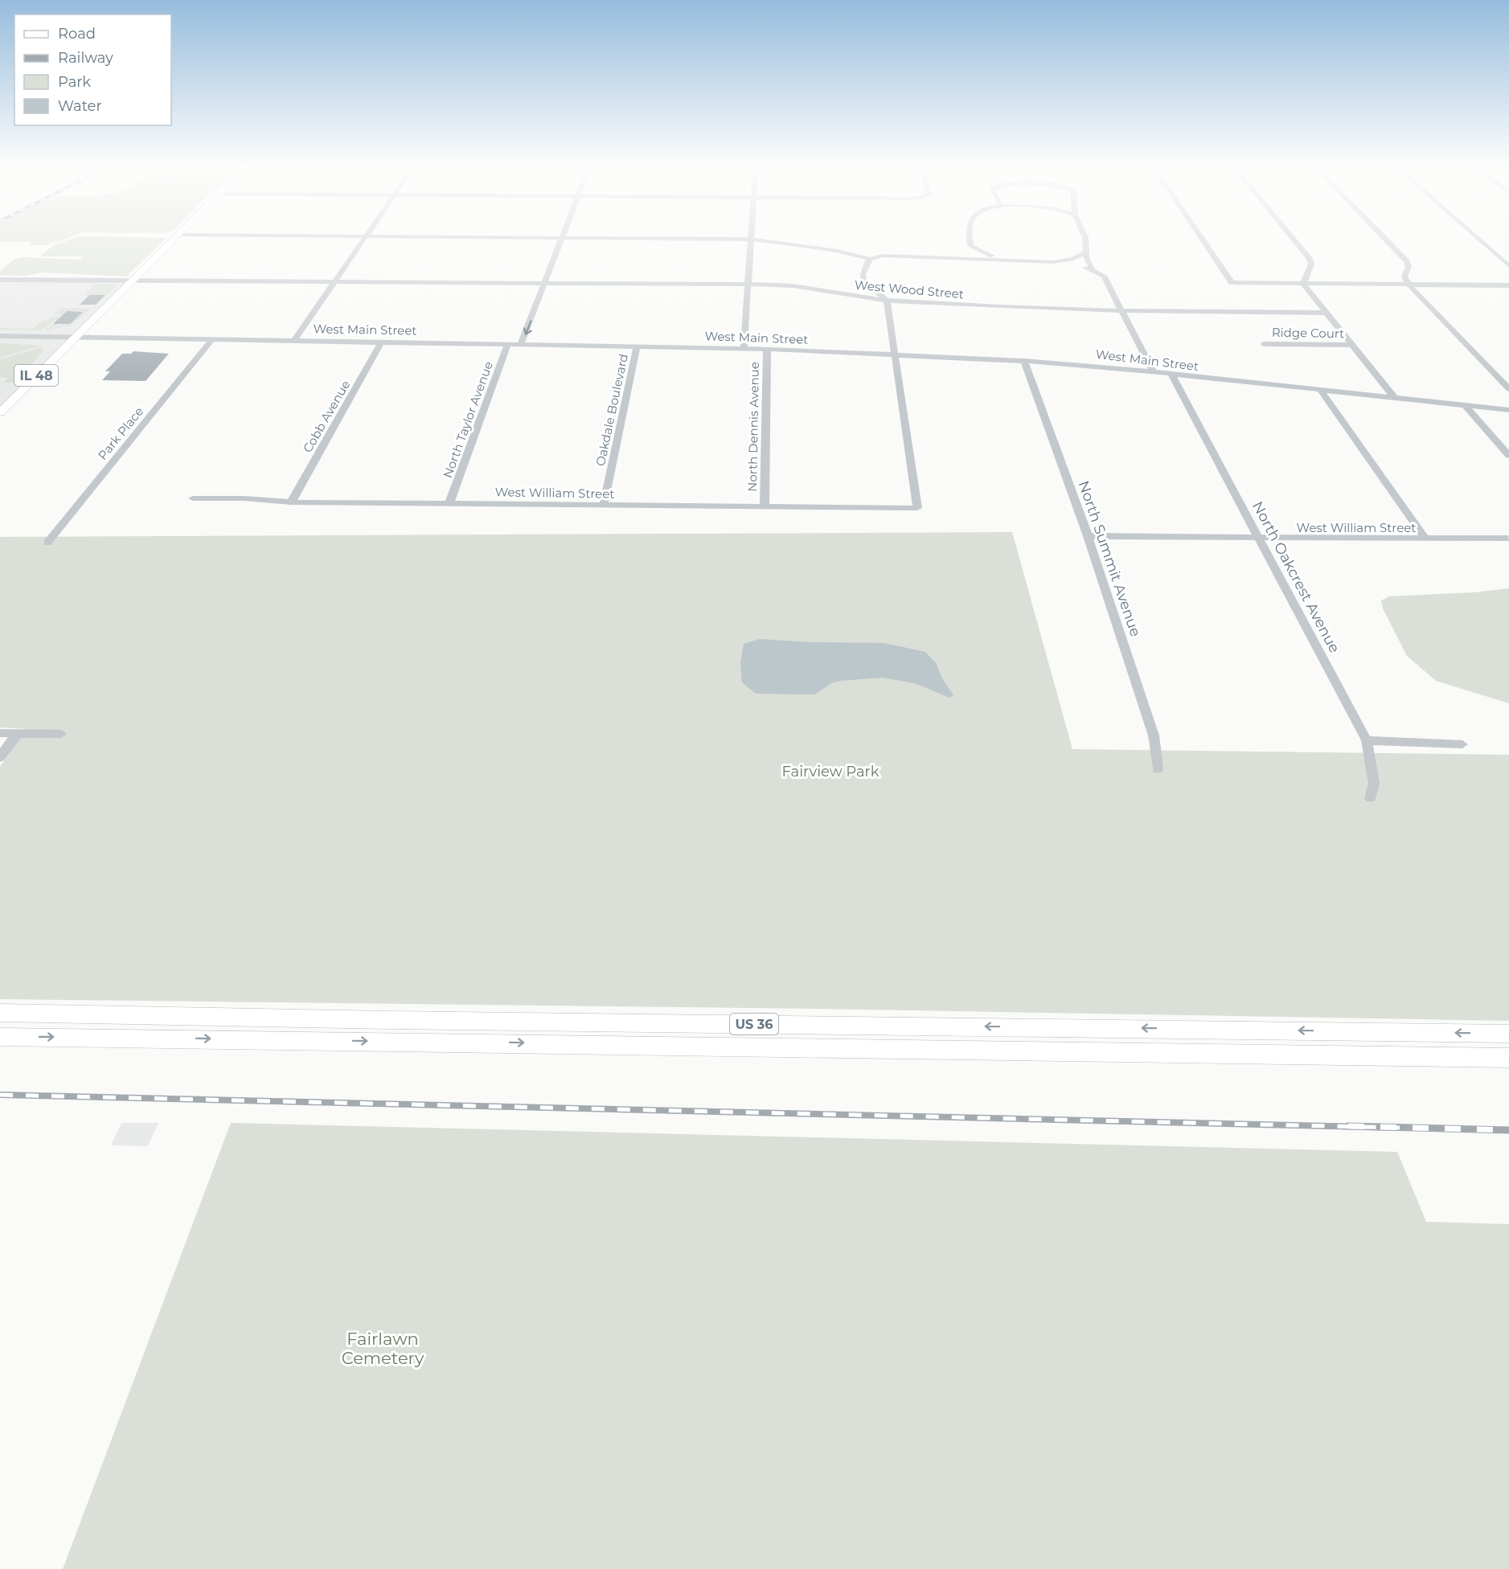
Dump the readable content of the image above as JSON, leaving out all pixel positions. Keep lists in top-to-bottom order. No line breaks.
{"streets":{"main road":["IL 48","US 36"],"street":["West Wood Street","West Main Street","Ridge Court","Oakdale Boulevard","Cobb Avenue","North Taylor Avenue","North Dennis Avenue","Park Place","West William Street","North Summit Avenue","North Oakcrest Avenue"]},"crossings":[["West Wood Street","IL 48"],["West Main Street","IL 48"],["West Main Street","Oakdale Boulevard"],["West Main Street","Cobb Avenue"],["West Main Street","North Taylor Avenue"],["West Main Street","North Dennis Avenue"],["West Main Street","Park Place"],["West Main Street","West William Street"],["West Main Street","North Summit Avenue"],["West Main Street","North Oakcrest Avenue"],["Oakdale Boulevard","West William Street"],["Cobb Avenue","West William Street"],["North Taylor Avenue","West William Street"],["North Dennis Avenue","West William Street"],["West William Street","North Summit Avenue"],["West William Street","North Oakcrest Avenue"]],"parks":["Fairview Park","Fairlawn Cemetery"],"legend":["Road","Railway","Park","Water"]}
